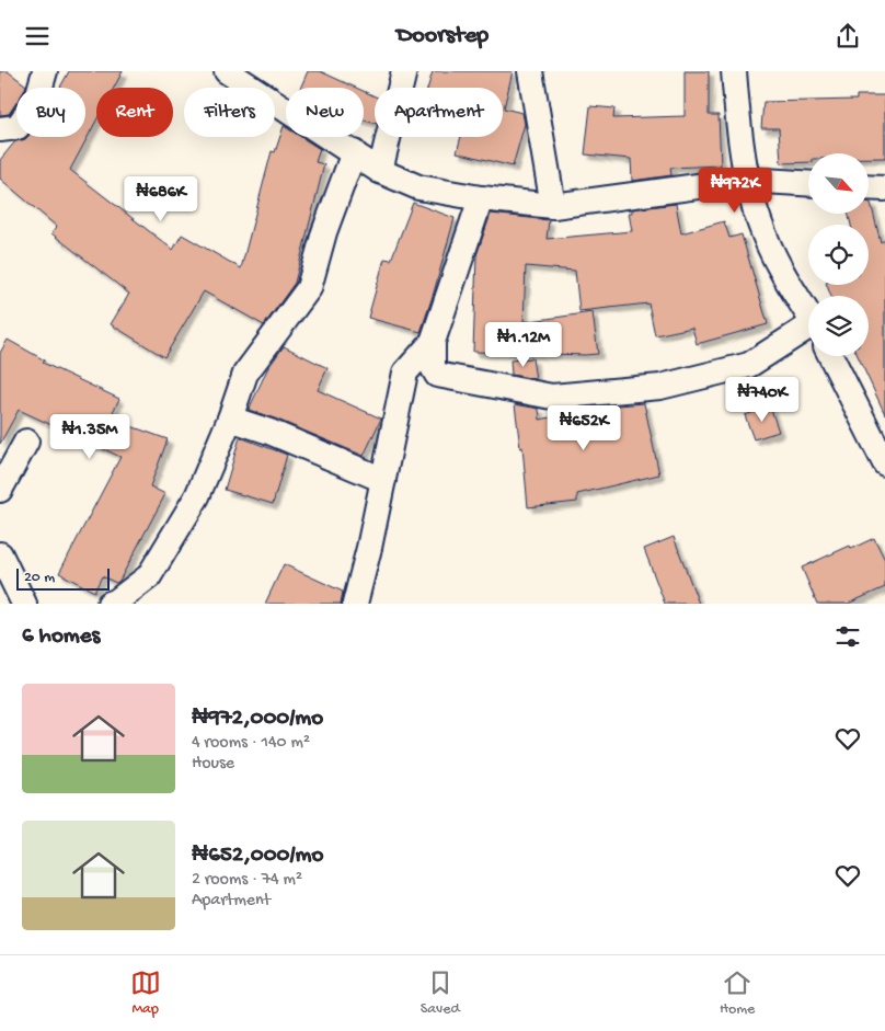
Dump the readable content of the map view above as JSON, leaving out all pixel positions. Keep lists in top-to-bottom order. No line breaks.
{"scale_bar":"20 m","north":"bottom right","page":{"header":"Doorstep","chip":["Buy","Rent","Filters","New","Apartment"],"price":["₦972K","₦686K","₦1.12M","₦740K","₦652K","₦1.35M"],"scale":"20 m","heading":"6 homes","list":[{"name":"₦972,000/mo","note":"4 rooms · 140 m² · House"},{"name":"₦652,000/mo","note":"2 rooms · 74 m² · Apartment"}],"tabs":["Map","Saved","Home"]}}
